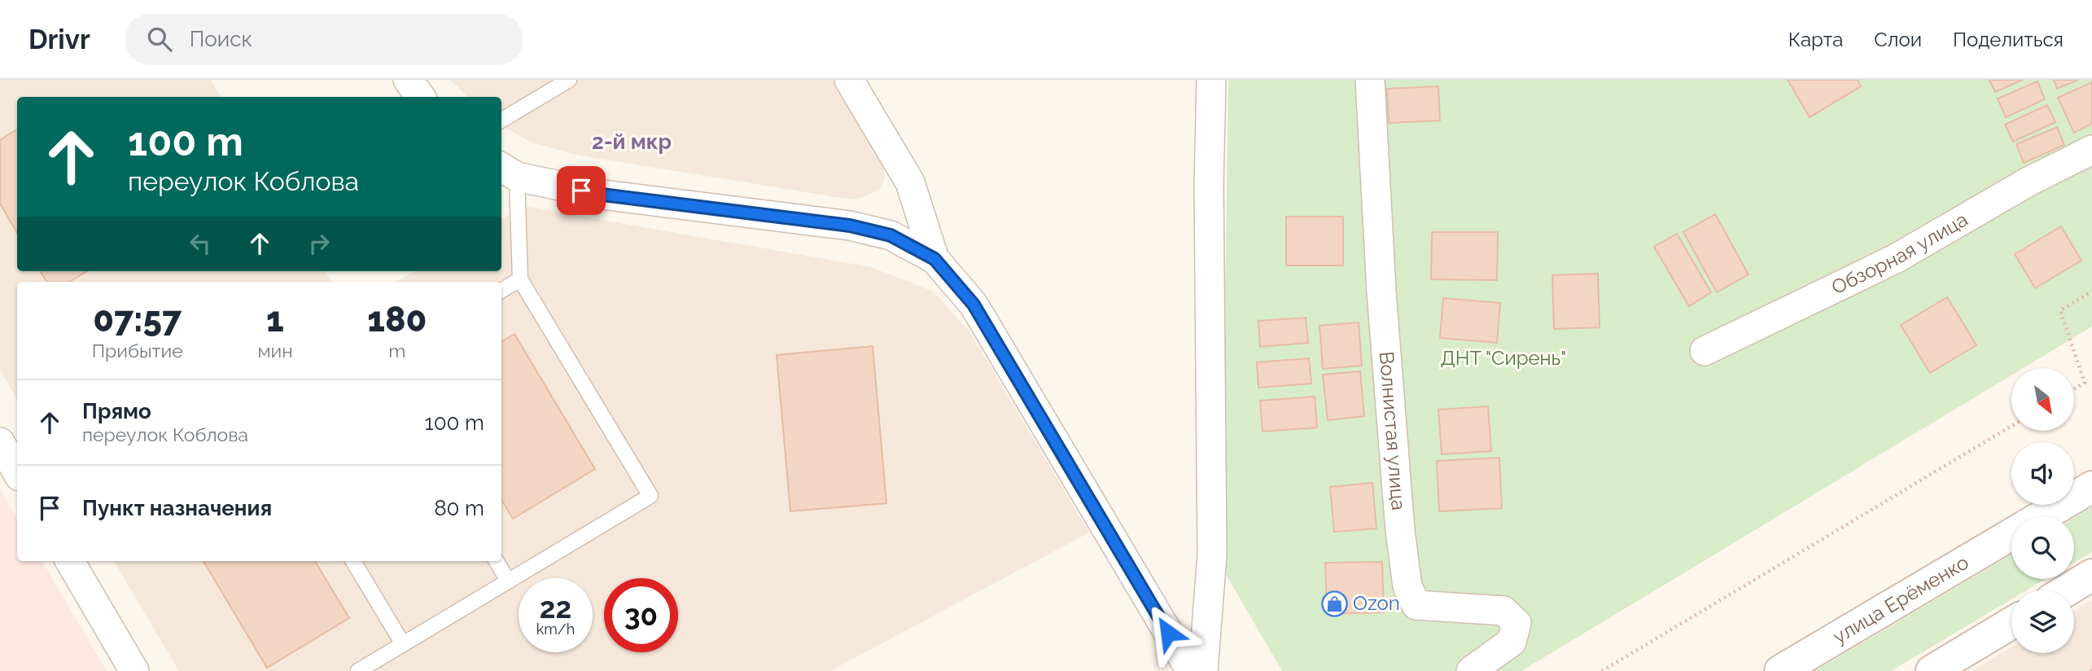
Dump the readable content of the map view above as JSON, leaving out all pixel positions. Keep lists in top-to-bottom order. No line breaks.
{"streets":{"street":["Обзорная улица","Волнистая улица","улица Ерёменко"]},"districts":["2-й мкр"],"parks":["ДНТ \"Сирень\""],"places":{"shop":["Ozon"]},"north":"bottom right","page":{"header":"Drivr","search":"Поиск","nav":["Карта","Слои","Поделиться"],"turn":["100 m","переулок Коблова"],"eta":["07:57","Прибытие","1","мин","180","m"],"list":[{"name":"Прямо","note":"переулок Коблова","value":"100 m"},{"name":"Пункт назначения","value":"80 m"}],"speed":"22 km/h","limit":"30"}}
